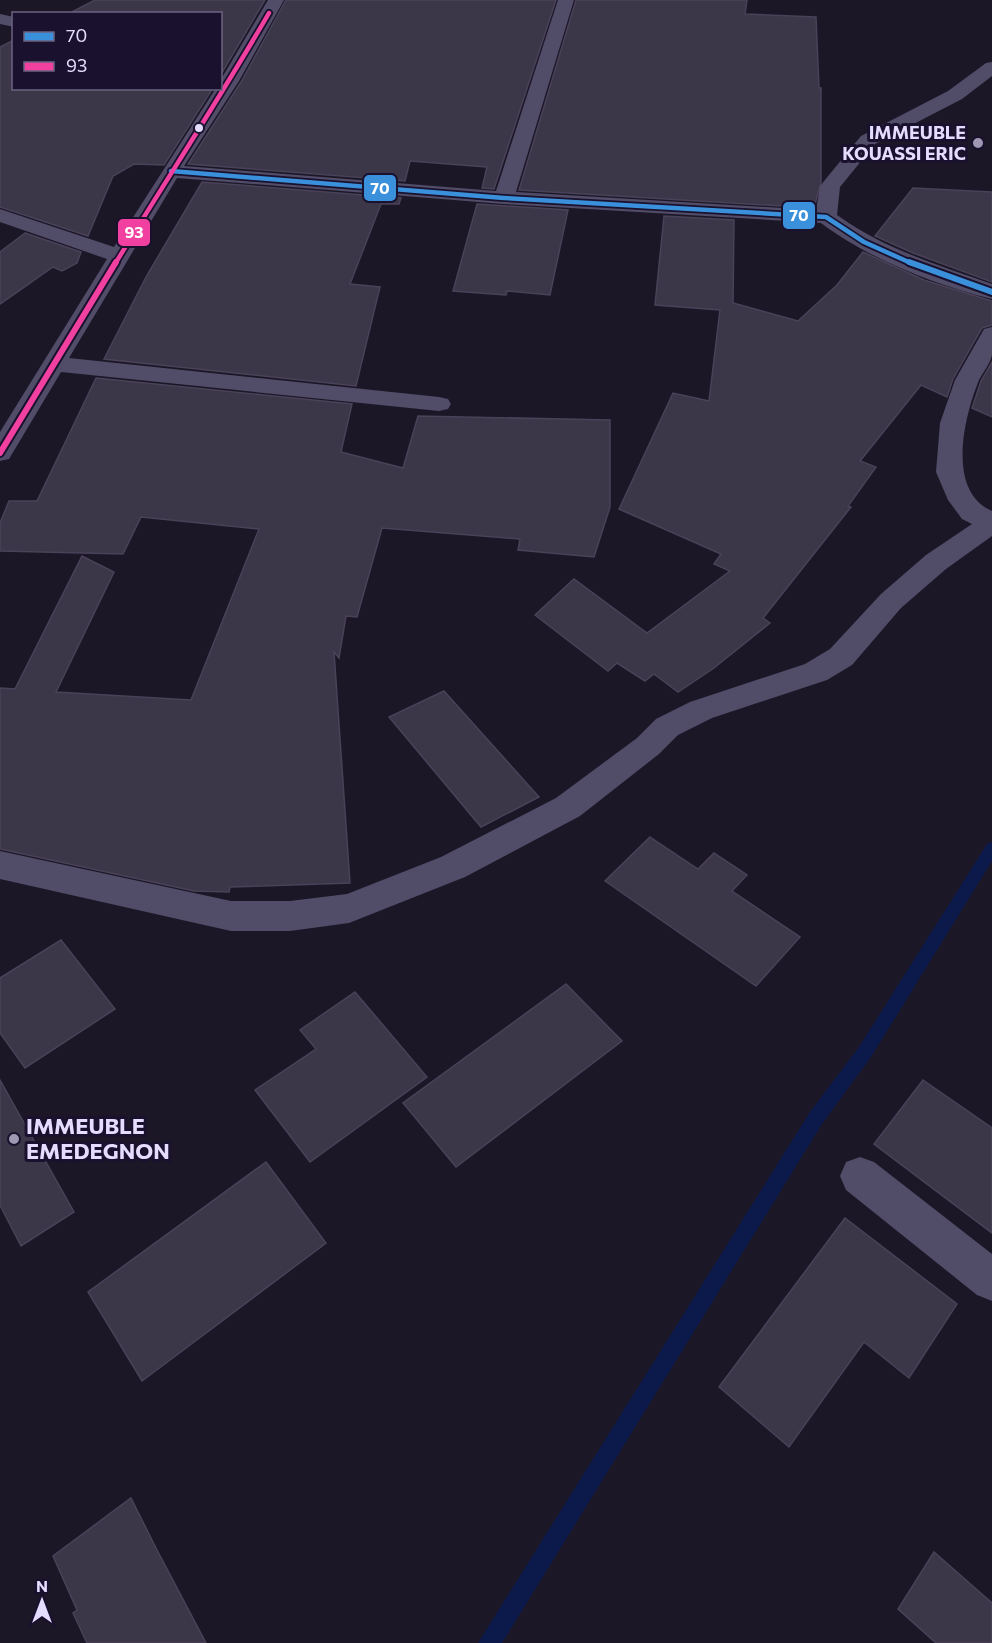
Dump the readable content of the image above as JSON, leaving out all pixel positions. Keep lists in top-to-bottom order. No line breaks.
{"places":["IMMEUBLE KOUASSI ERIC","IMMEUBLE EMEDEGNON"],"lines":["transit line 93","transit line 70"],"legend":["70","93"],"north":"top"}
